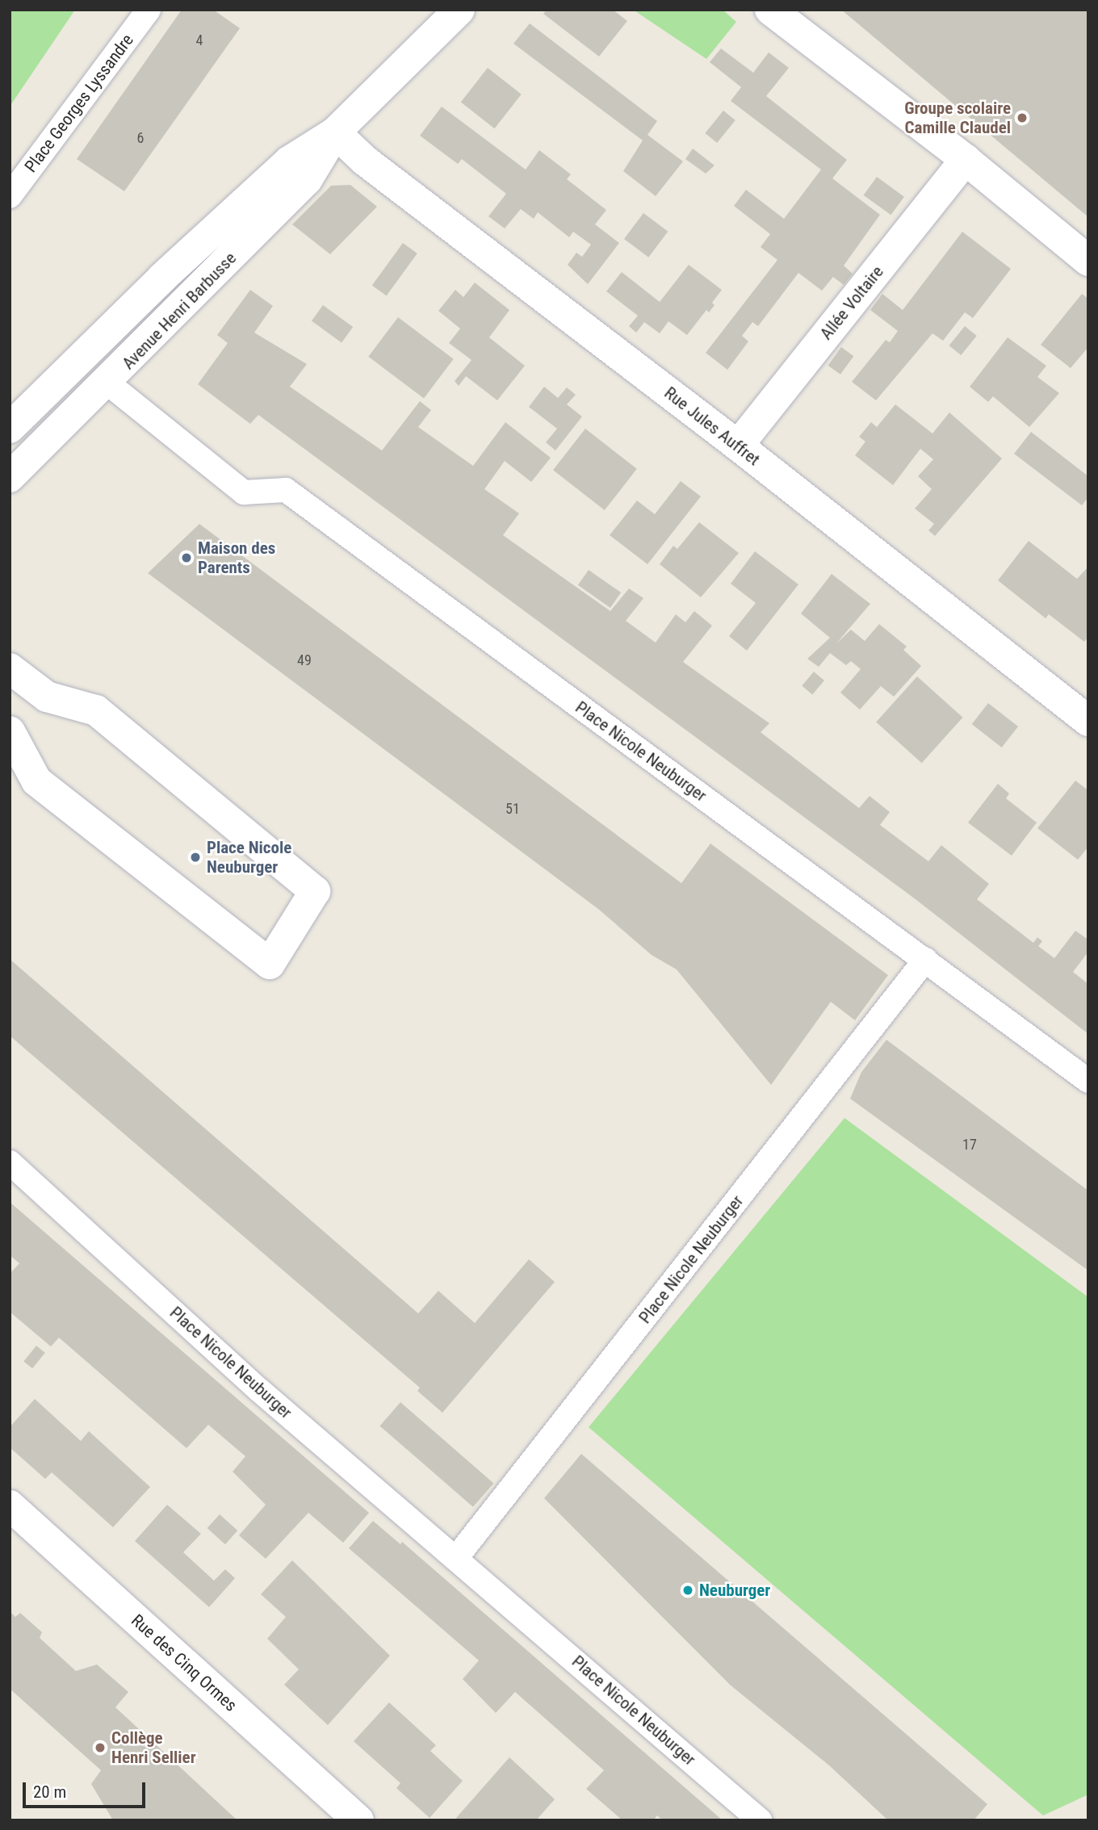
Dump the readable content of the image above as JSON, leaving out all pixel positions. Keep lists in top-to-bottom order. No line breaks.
{"streets":{"street":["Allée Voltaire","Avenue Henri Barbusse","Rue Jules Auffret","Rue des Cinq Ormes"],"lane":["Place Georges Lyssandre","Place Nicole Neuburger"]},"crossings":[["Allée Voltaire","Rue Jules Auffret"],["Avenue Henri Barbusse","Rue Jules Auffret"],["Avenue Henri Barbusse","Place Nicole Neuburger"]],"places":["Groupe scolaire Camille Claudel","Maison des Parents","Place Nicole Neuburger","Neuburger","Collège Henri Sellier"],"house_numbers":["4","6","49","51","17"],"scale_bar":"20 m"}
